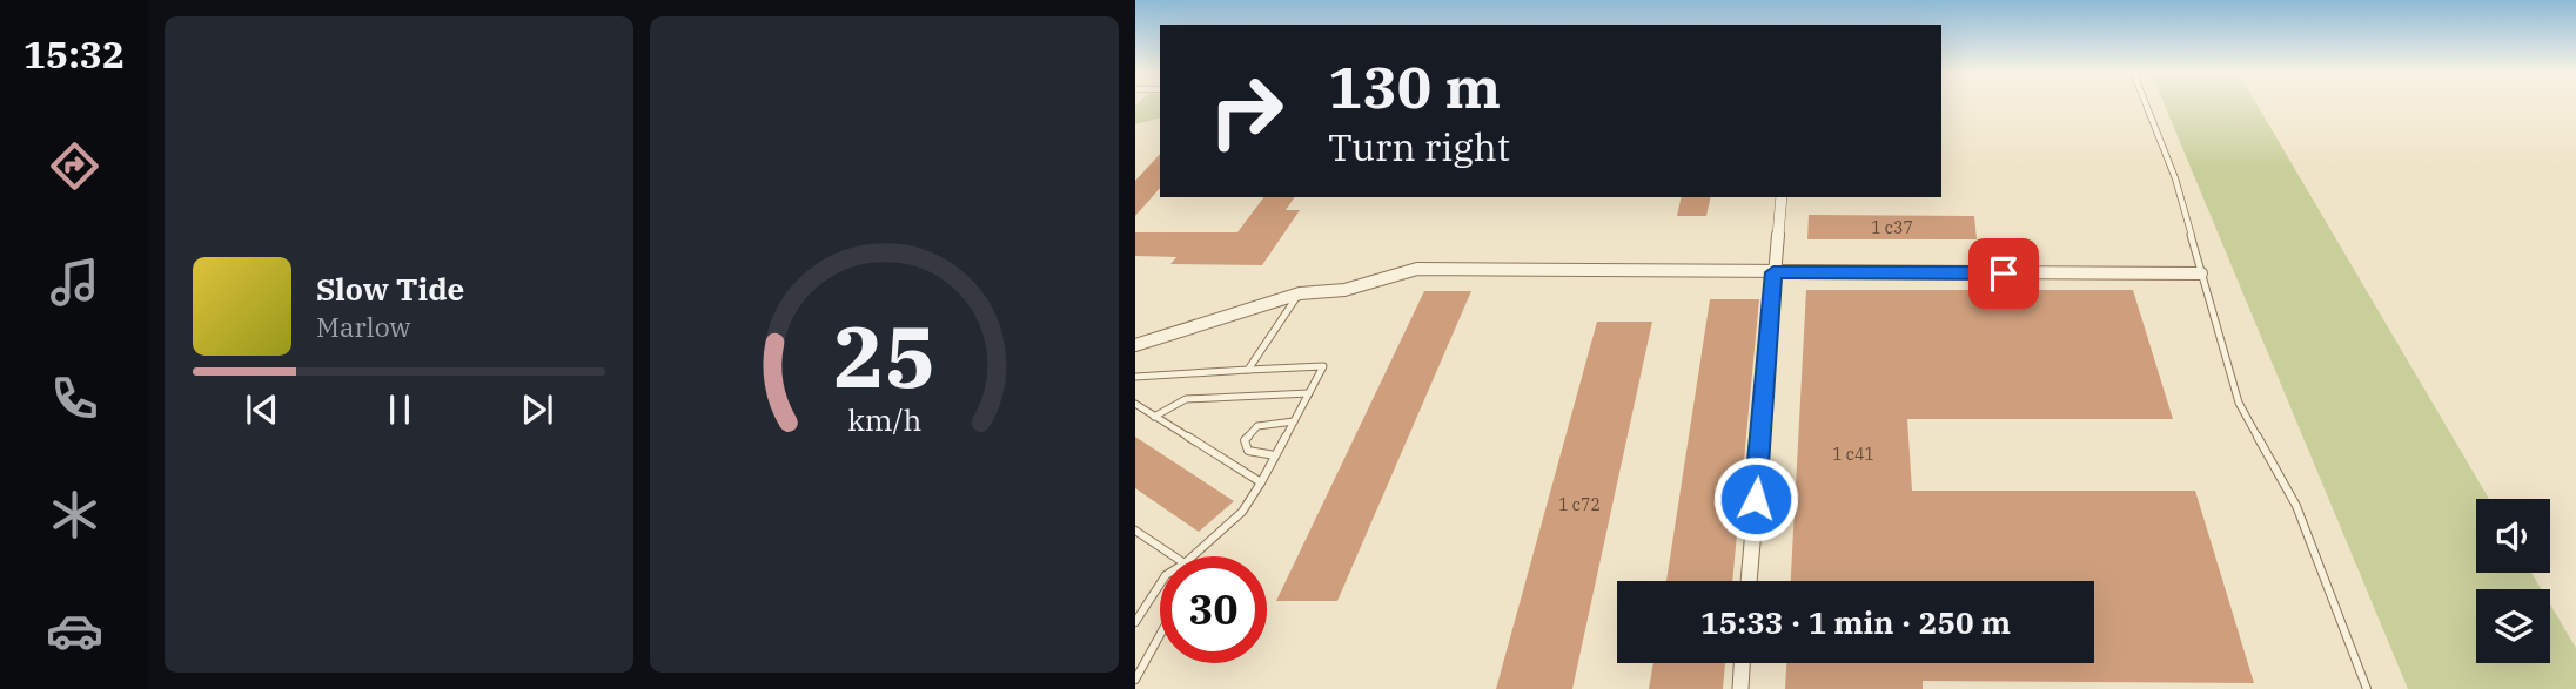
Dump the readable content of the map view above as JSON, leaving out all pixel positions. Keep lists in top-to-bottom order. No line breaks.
{"house_numbers":["1 с37","1 с41","1 с72"],"page":{"tabs":"15:32","turn":["130 m","Turn right"],"song":["Slow Tide","Marlow"],"limit":"30","trip":"15:33 · 1 min · 250 m","gauge":["25","km/h"]}}
